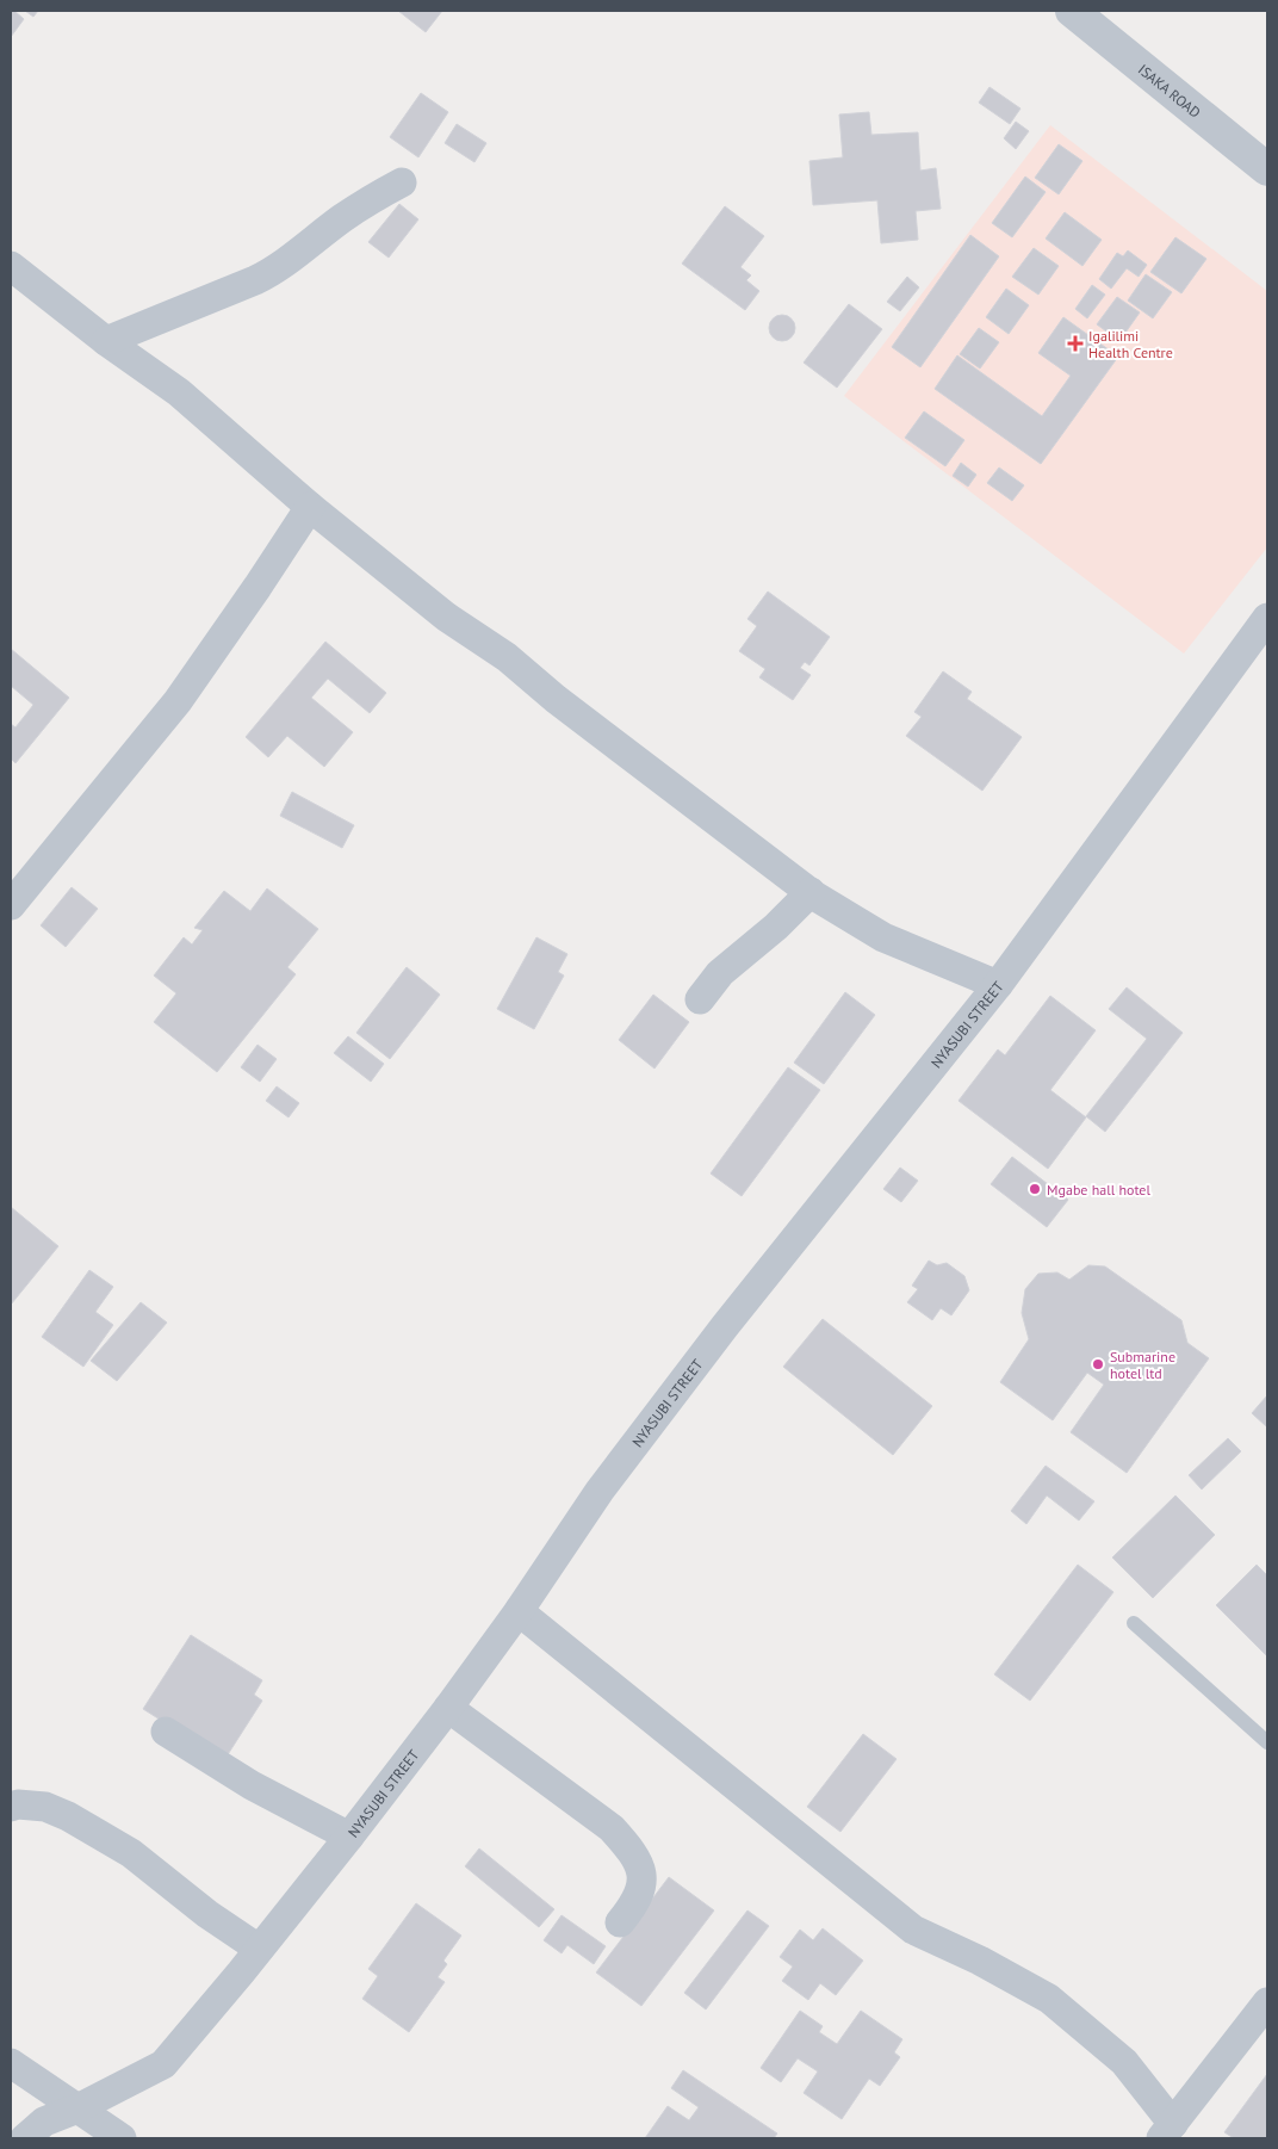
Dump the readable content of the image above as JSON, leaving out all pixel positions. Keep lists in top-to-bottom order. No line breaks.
{"streets":{"street":["ISAKA ROAD","NYASUBI STREET"]},"places":{"health":["Igalilimi Health Centre"],"other":["Mgabe hall hotel","Submarine hotel ltd"]}}
